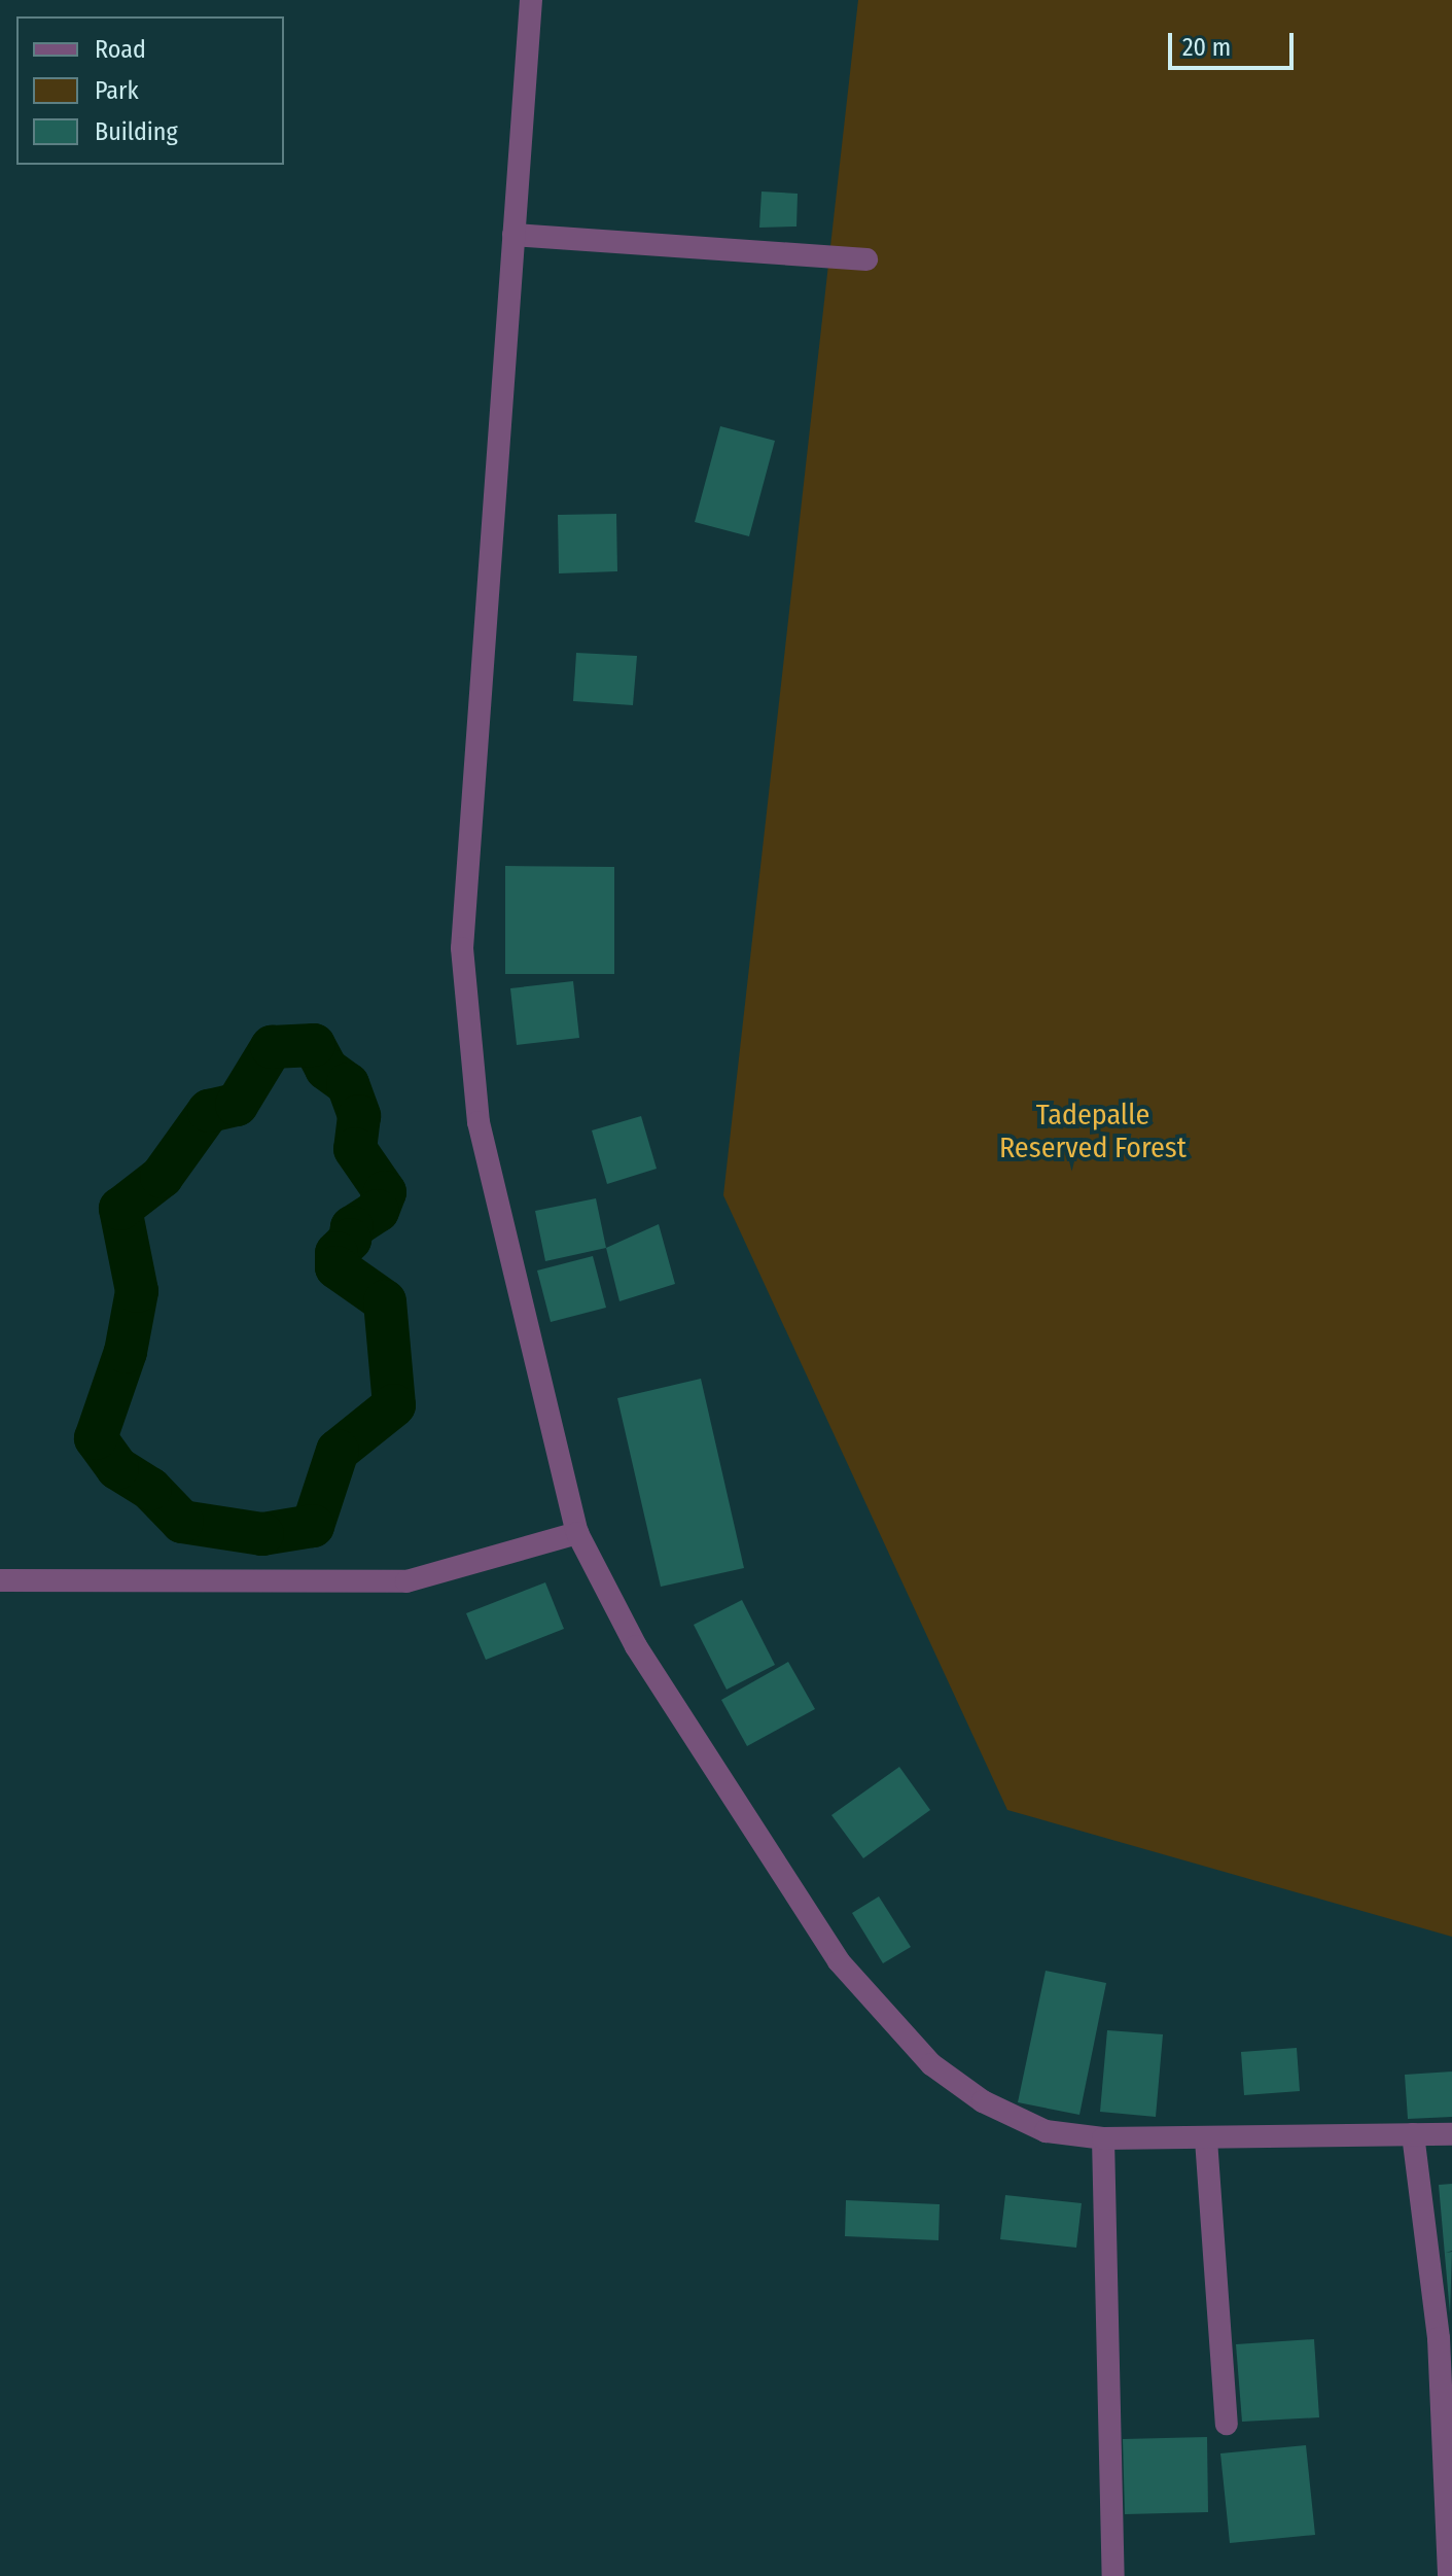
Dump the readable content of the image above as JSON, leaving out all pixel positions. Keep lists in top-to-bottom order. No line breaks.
{"parks":["Tadepalle Reserved Forest"],"legend":["Road","Park","Building"],"scale_bar":"20 m"}
